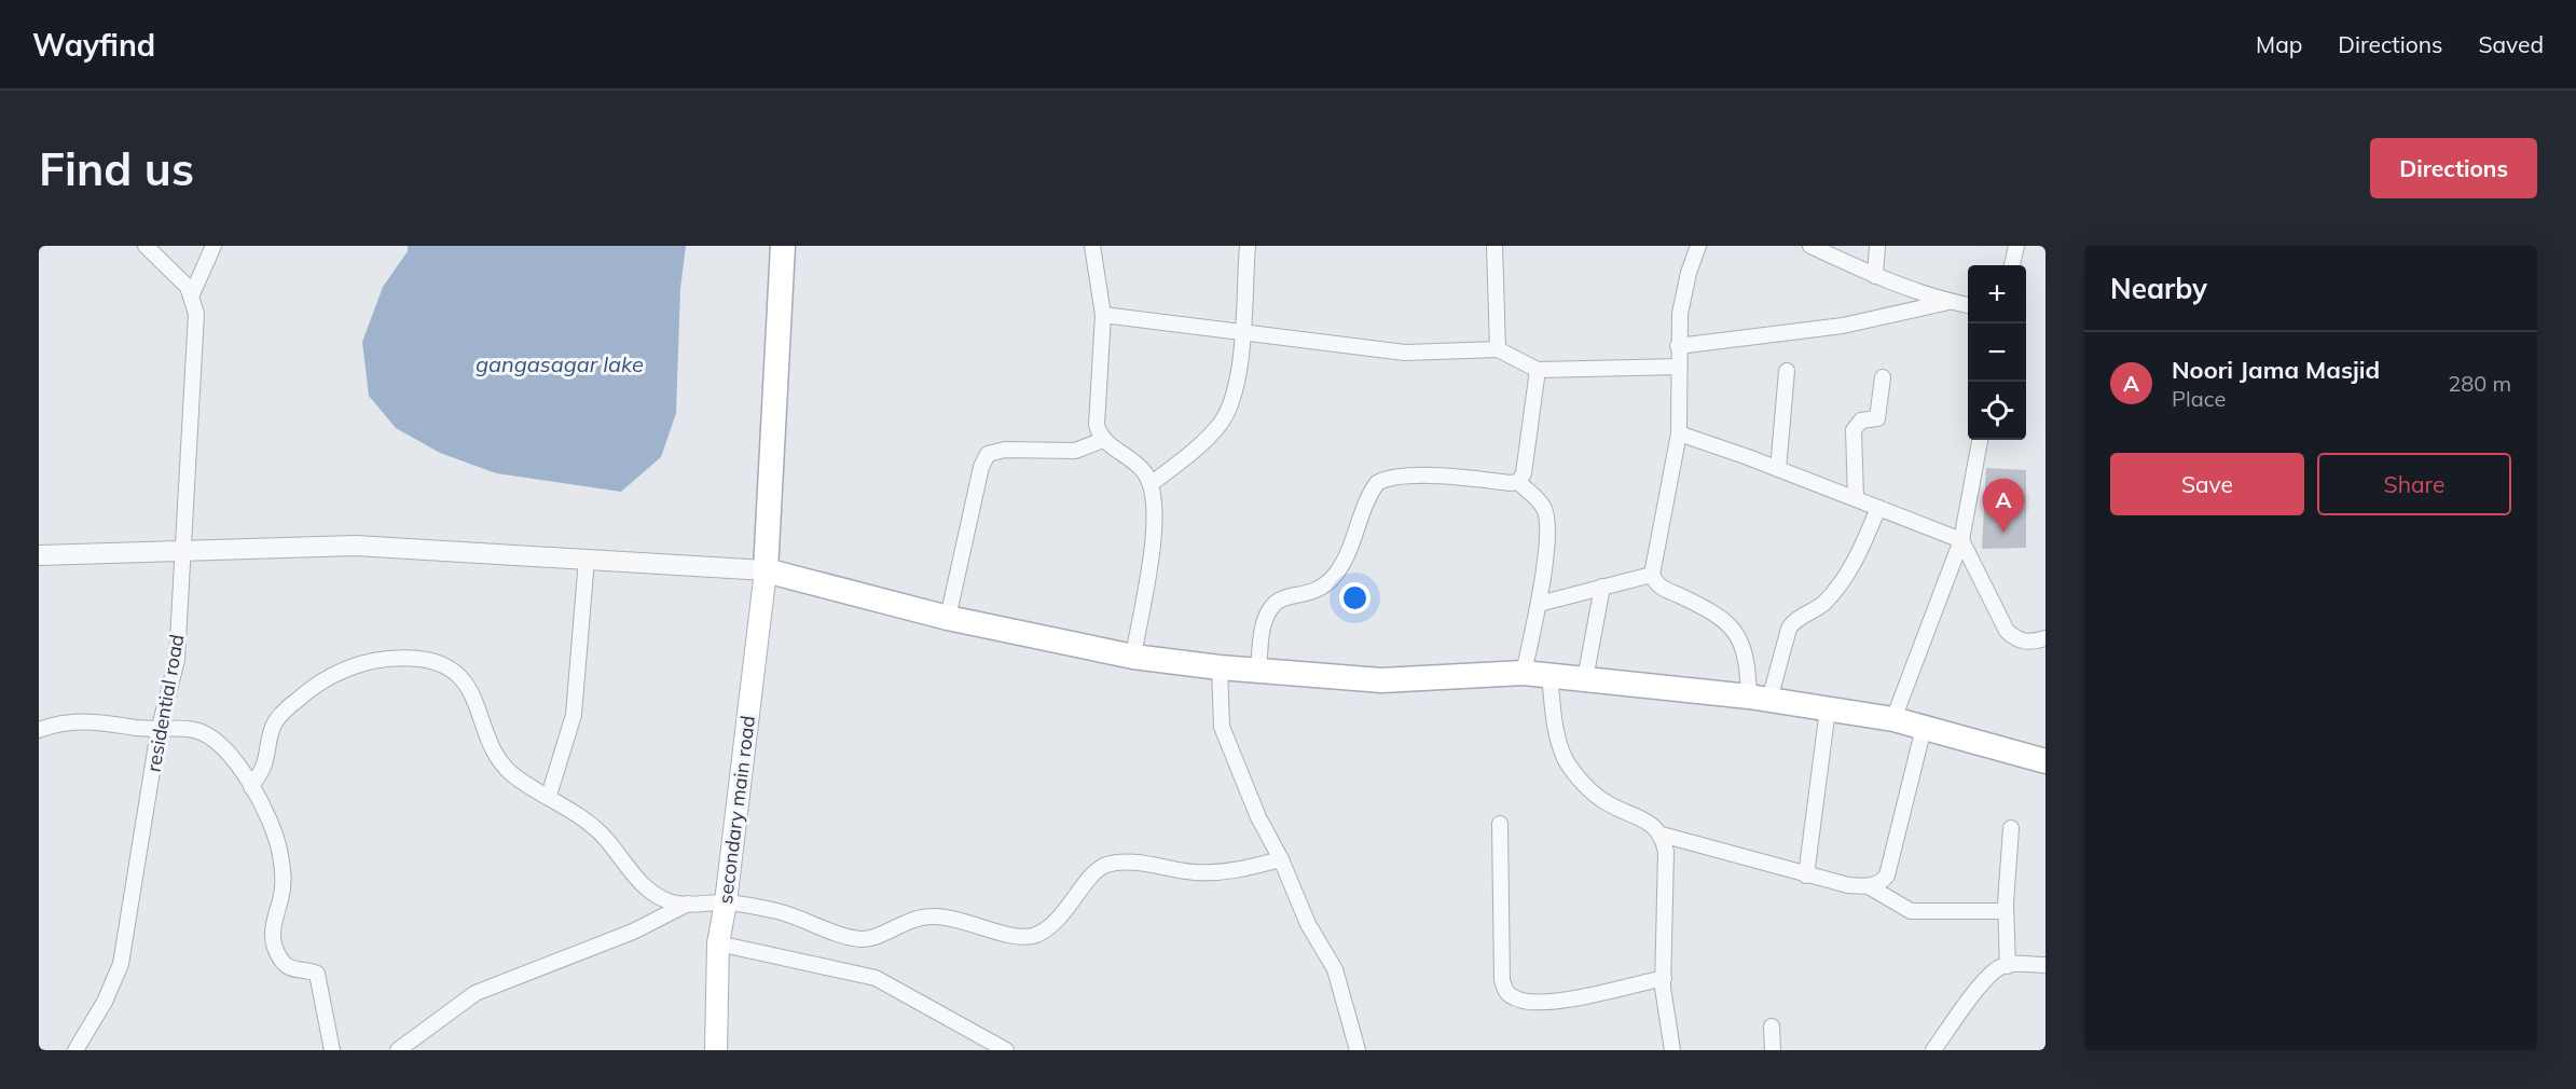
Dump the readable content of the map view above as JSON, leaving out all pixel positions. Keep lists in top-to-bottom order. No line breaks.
{"streets":{"main road":["secondary main road"],"street":["residential road"]},"water":["gangasagar lake"],"page":{"header":"Wayfind","nav":["Map","Directions","Saved"],"buttons":["Directions",["Save","Share"]],"title":"Find us","heading":"Nearby","map_buttons":["+","−"],"list":[{"mark":"A","name":"Noori Jama Masjid","note":"Place","value":"280 m"}],"pins":"A"}}
